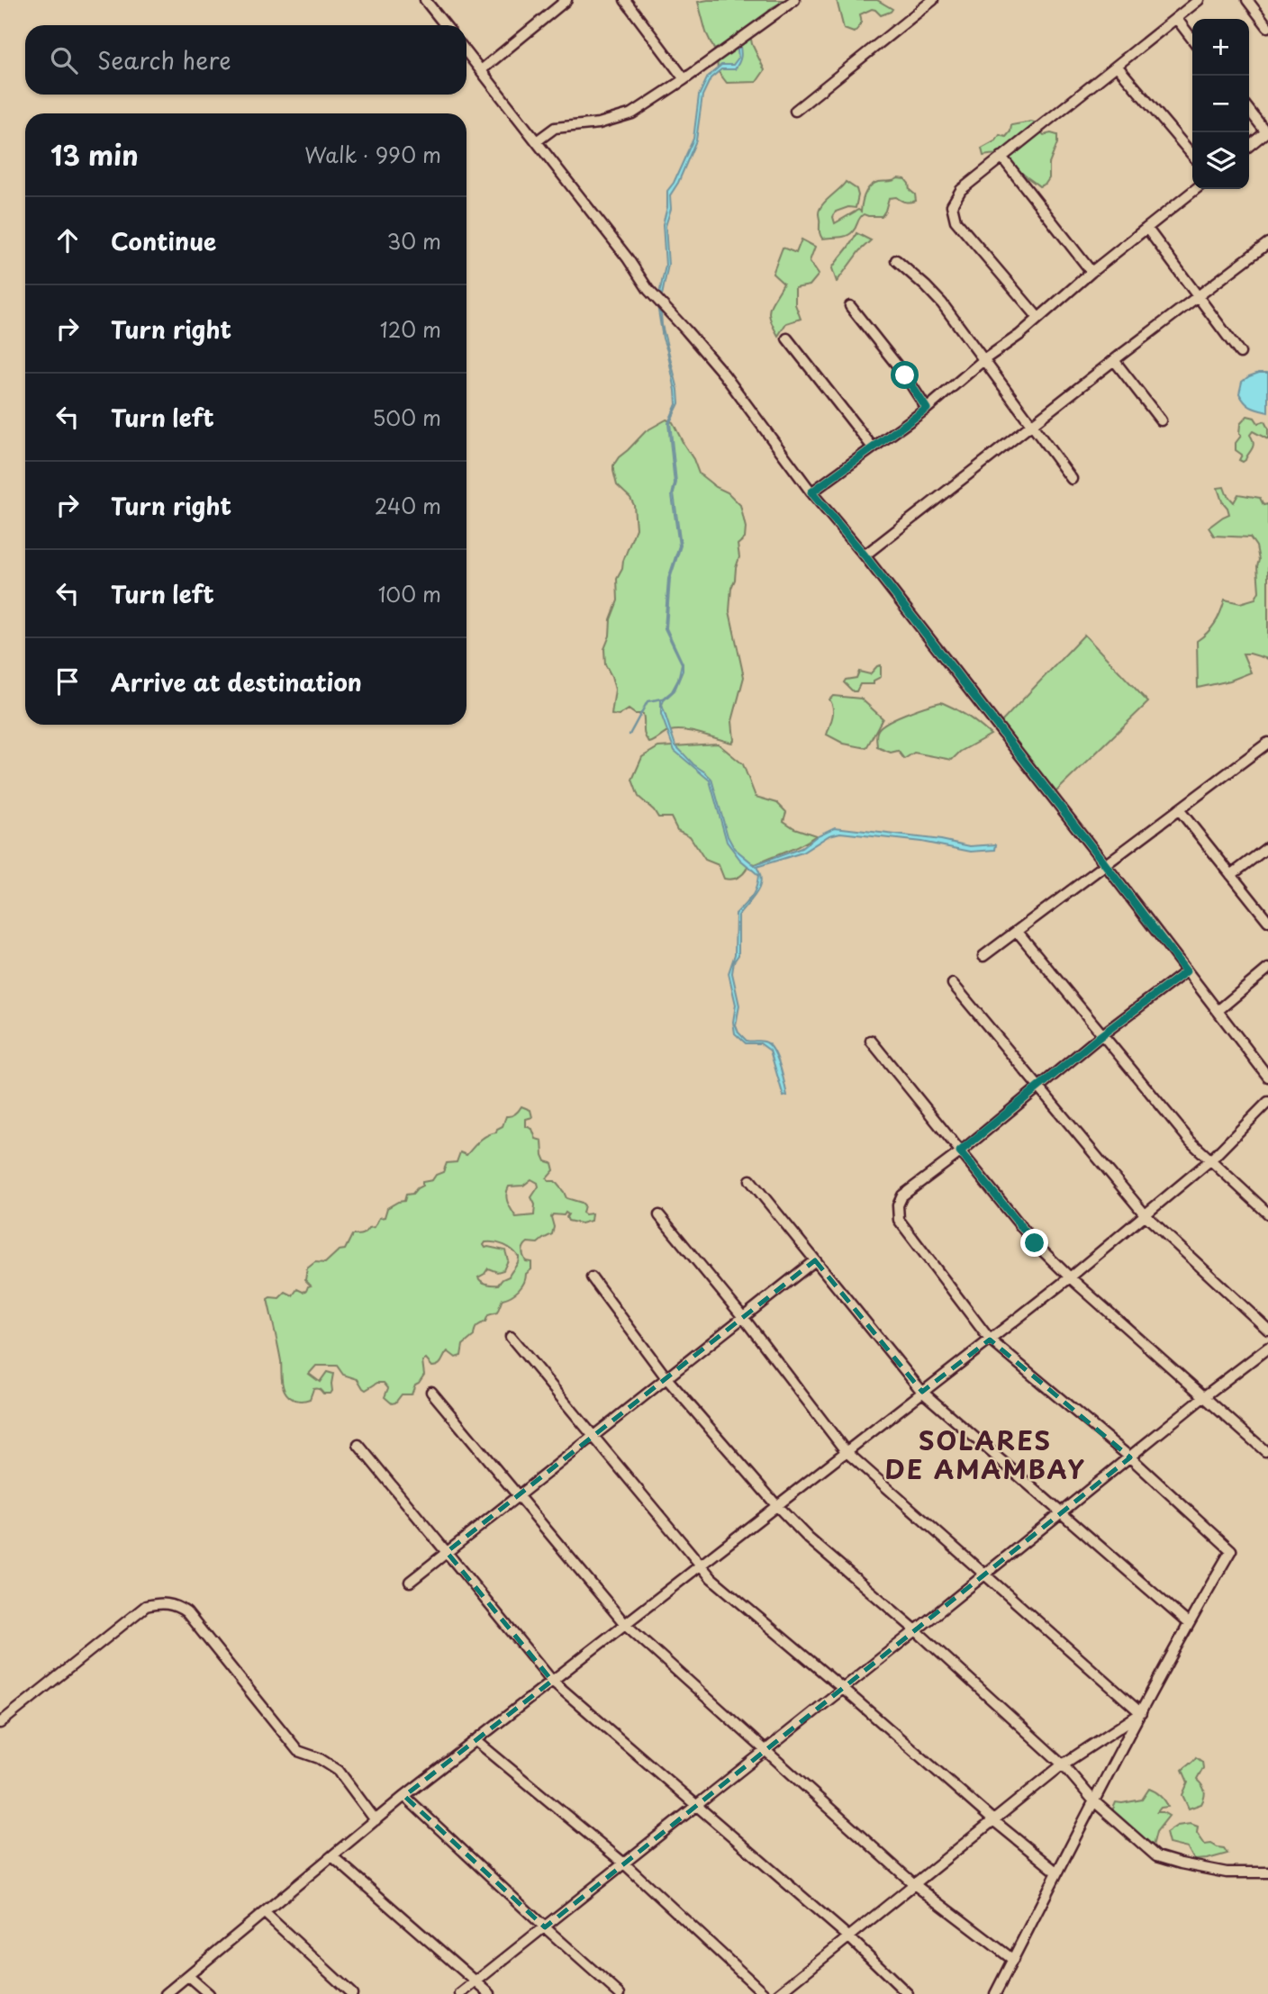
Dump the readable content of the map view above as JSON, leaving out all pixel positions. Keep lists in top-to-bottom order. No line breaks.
{"districts":["SOLARES DE AMAMBAY"],"page":{"map_buttons":["+","−"],"search":"Search here","heading":["13 min","Walk · 990 m"],"list":[["Continue","30 m"],["Turn right","120 m"],["Turn left","500 m"],["Turn right","240 m"],["Turn left","100 m"],"Arrive at destination"]}}
